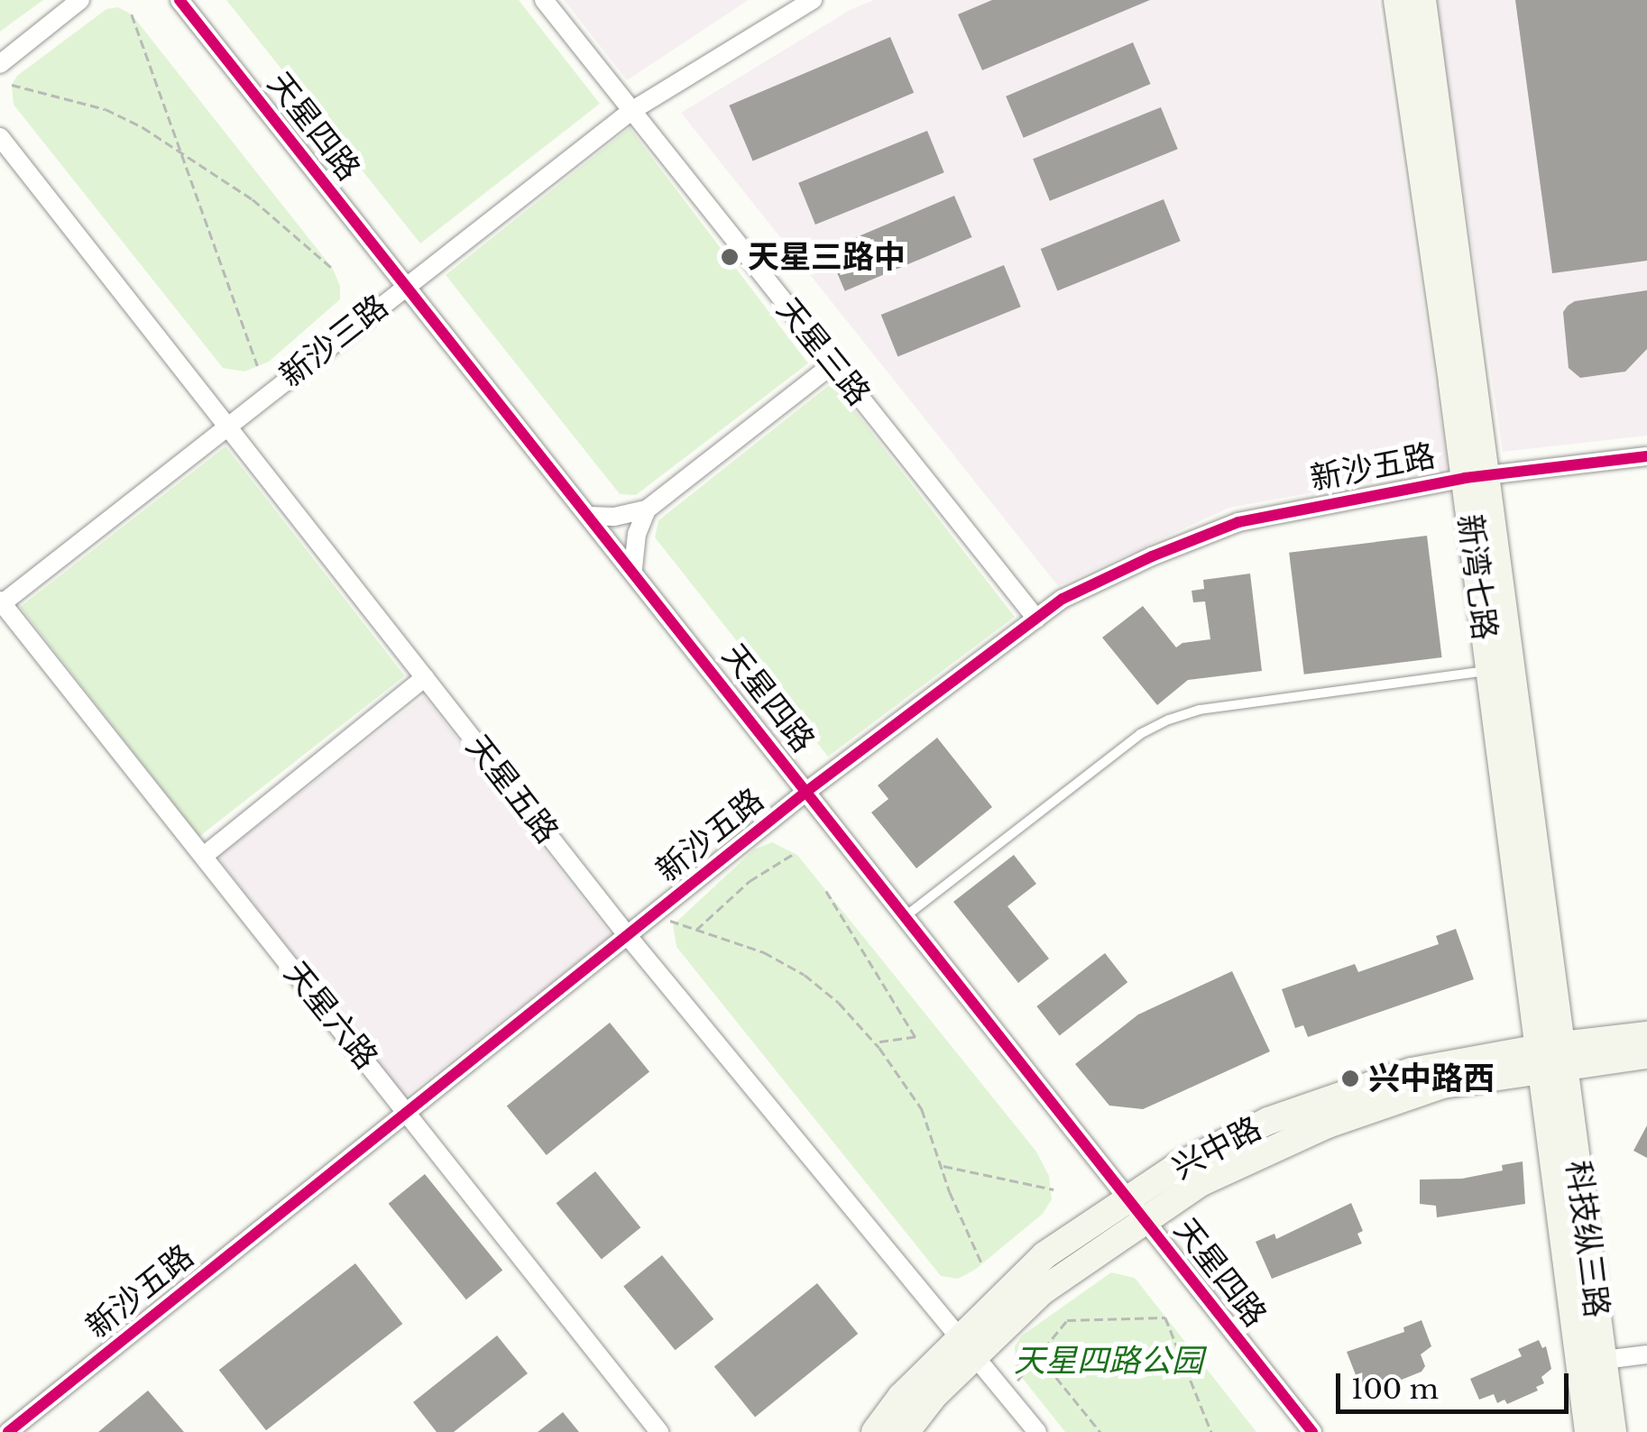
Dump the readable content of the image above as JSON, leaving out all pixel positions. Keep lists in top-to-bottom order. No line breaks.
{"streets":{"street":["天星四路","新沙三路","天星三路","新沙五路","新湾七路","天星五路","天星六路","兴中路","科技纵三路"]},"crossings":[["天星四路","新沙三路"],["天星四路","新沙五路"],["天星四路","兴中路"],["新沙三路","天星三路"],["新沙三路","天星五路"],["新沙三路","天星六路"],["天星三路","新沙五路"],["新沙五路","新湾七路"],["新沙五路","天星五路"],["新沙五路","天星六路"],["新湾七路","兴中路"],["新湾七路","科技纵三路"],["天星五路","兴中路"],["兴中路","科技纵三路"]],"parks":["天星四路公园"],"places":["天星三路中","兴中路西"],"scale_bar":"100 m"}
